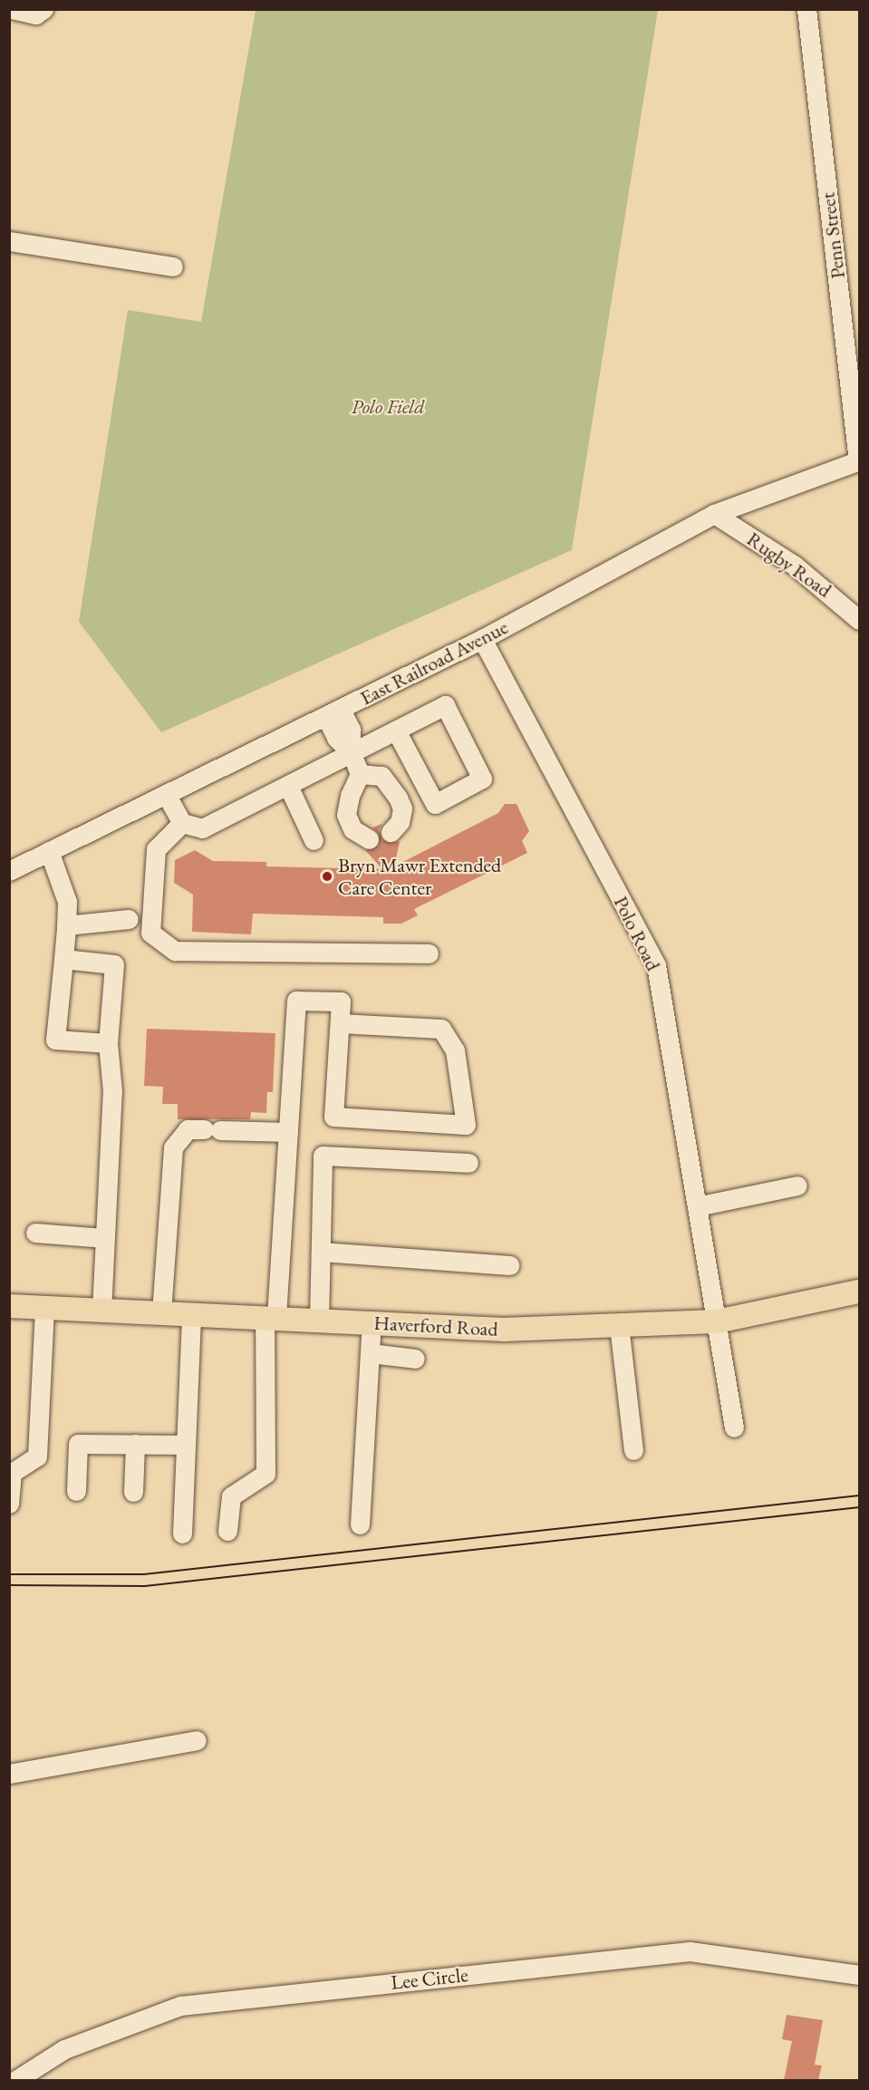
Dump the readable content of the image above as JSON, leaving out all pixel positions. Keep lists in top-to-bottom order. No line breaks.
{"streets":{"main road":["Haverford Road"],"street":["Penn Street","Rugby Road","East Railroad Avenue","Polo Road","Lee Circle"]},"crossings":[["Penn Street","East Railroad Avenue"],["Rugby Road","East Railroad Avenue"],["East Railroad Avenue","Polo Road"],["Polo Road","Haverford Road"]],"parks":["Polo Field"],"places":["Bryn Mawr Extended Care Center"]}
